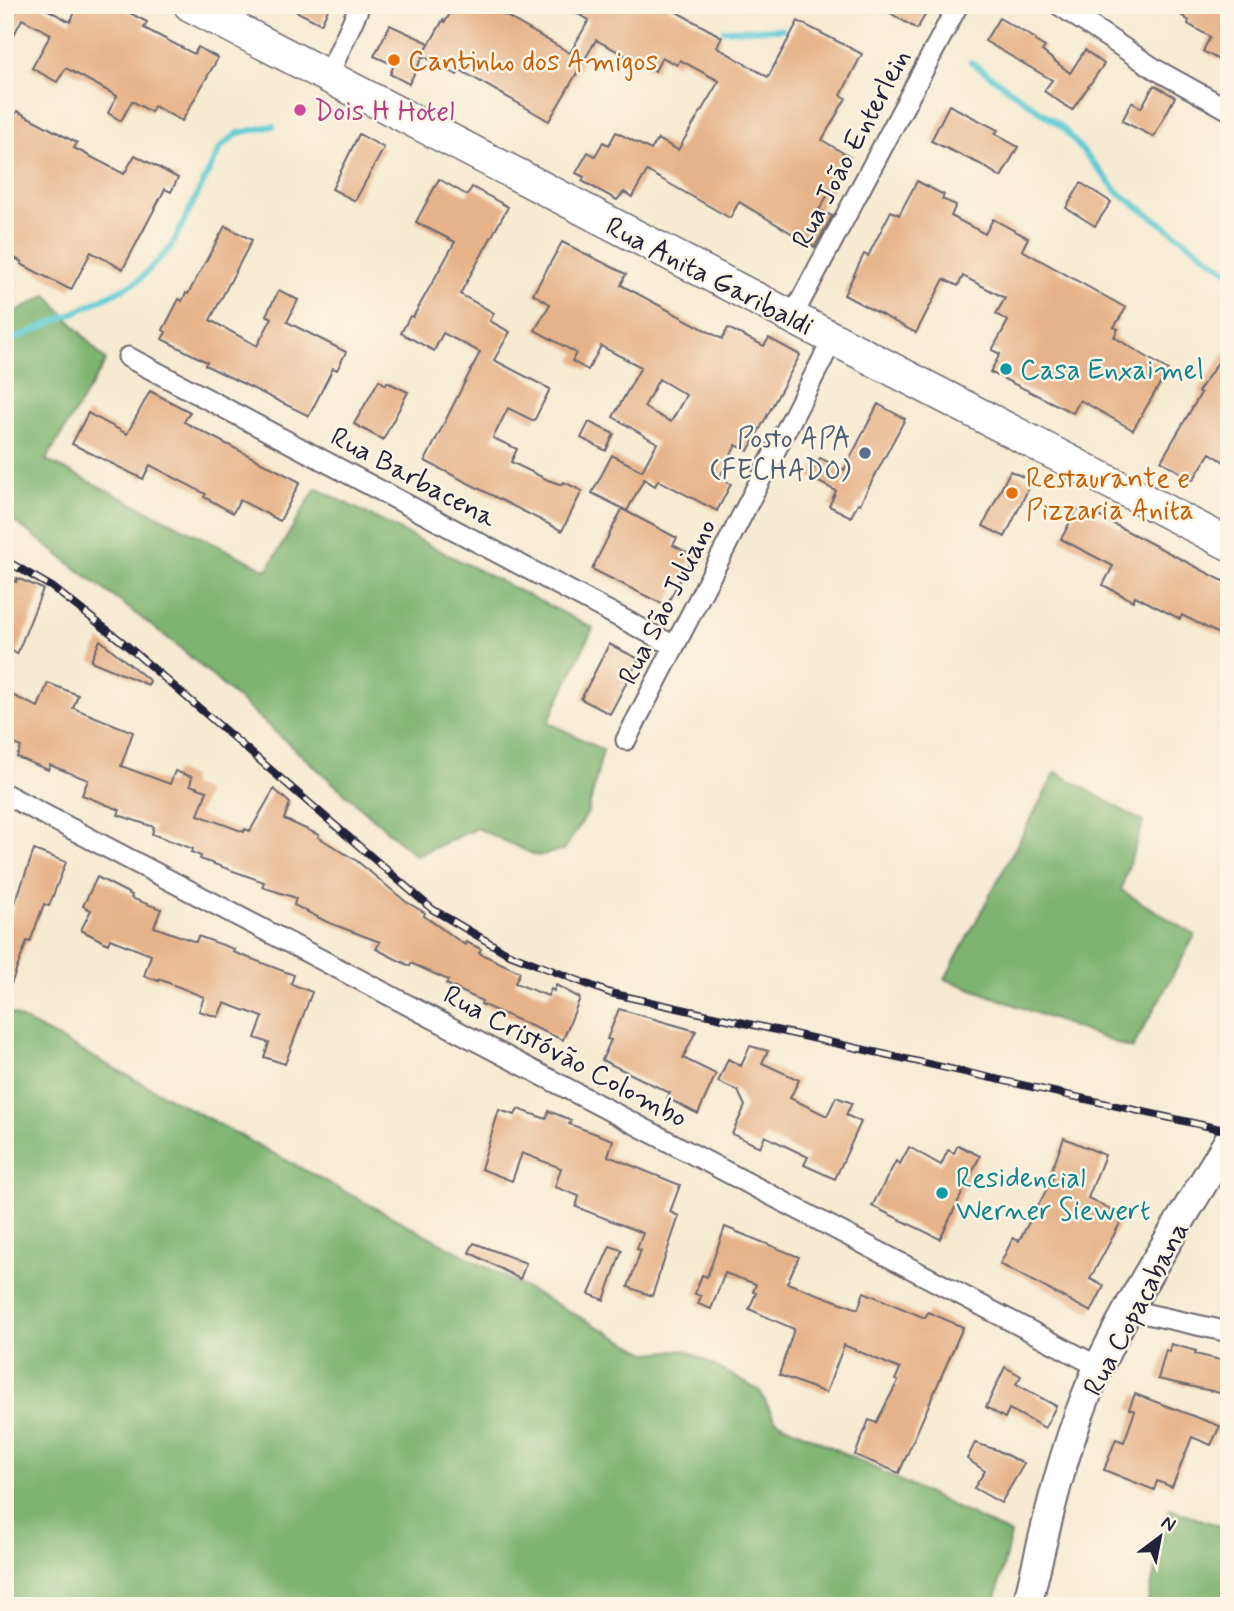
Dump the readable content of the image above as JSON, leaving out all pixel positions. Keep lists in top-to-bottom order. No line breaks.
{"streets":{"main road":["Rua Anita Garibaldi","Rua Copacabana"],"street":["Rua João Enterlein","Rua Barbacena","Rua São Juliano","Rua Cristóvão Colombo"]},"crossings":[["Rua João Enterlein","Rua Anita Garibaldi"],["Rua Anita Garibaldi","Rua São Juliano"],["Rua Barbacena","Rua São Juliano"],["Rua Cristóvão Colombo","Rua Copacabana"]],"places":["Cantinho dos Amigos","Dois H Hotel","Casa Enxaimel","Posto APA (FECHADO)","Restaurante e Pizzaria Anita","Residencial Werner Siewert"],"north":"top right"}
